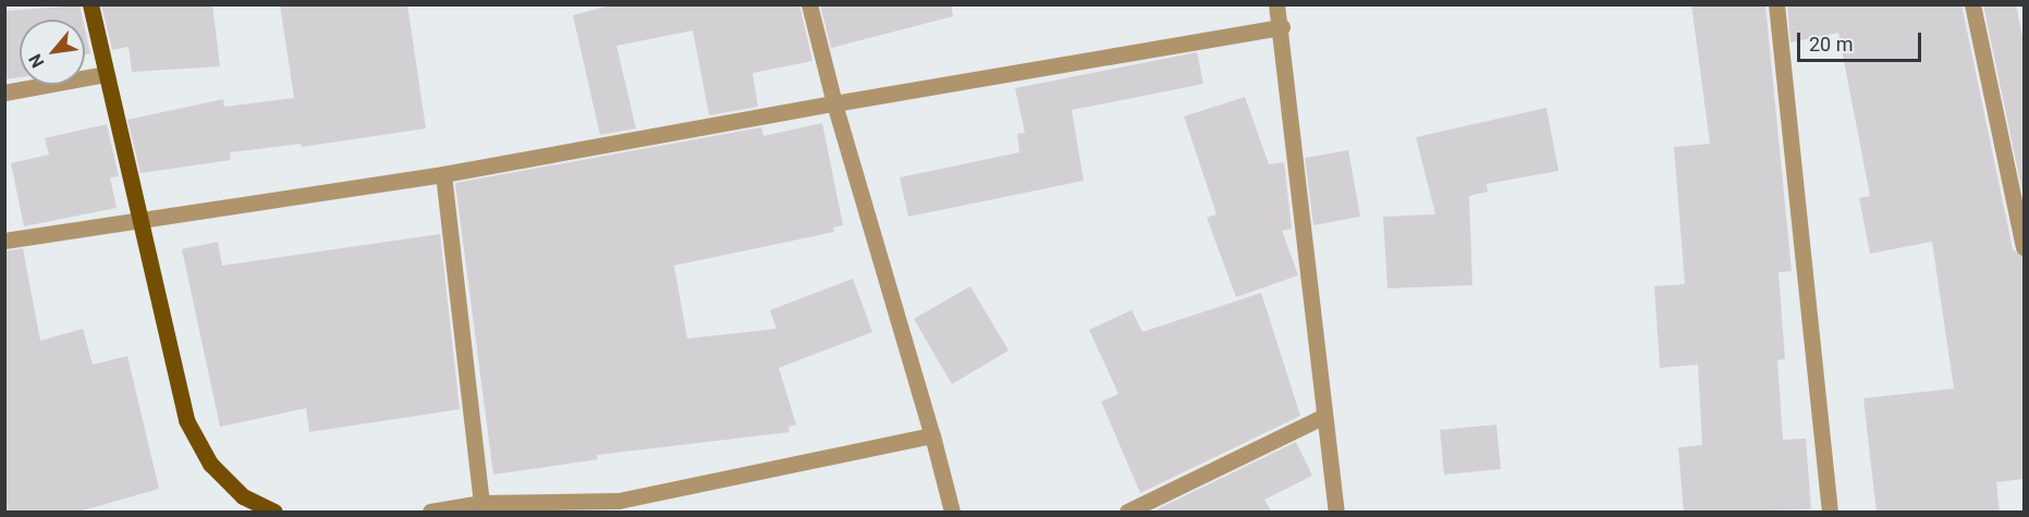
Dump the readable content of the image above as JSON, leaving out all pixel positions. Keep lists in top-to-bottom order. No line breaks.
{"scale_bar":"20 m","north":"bottom left"}
